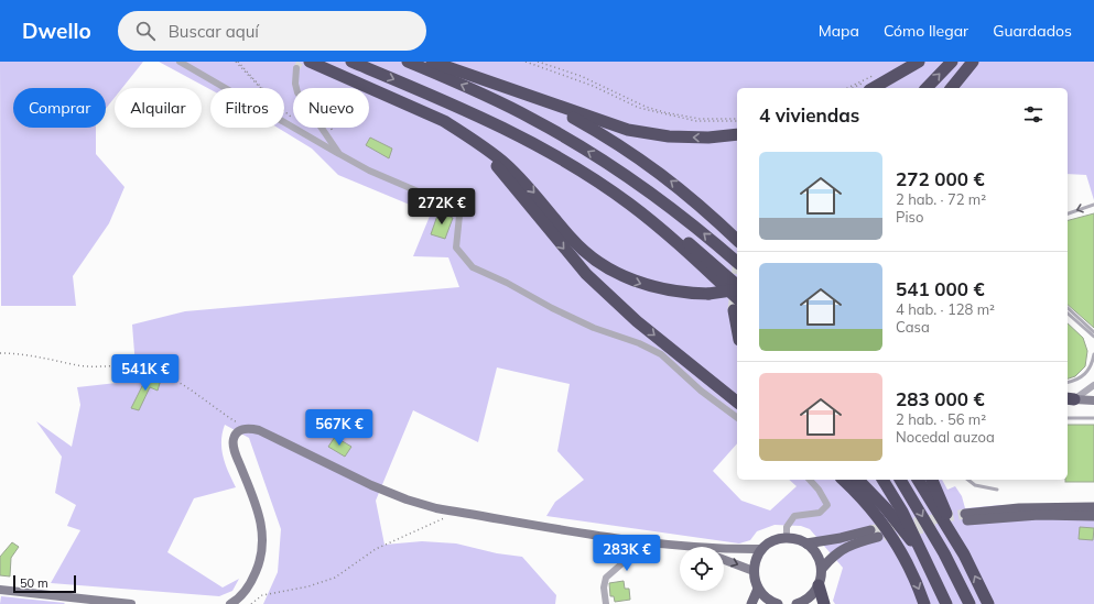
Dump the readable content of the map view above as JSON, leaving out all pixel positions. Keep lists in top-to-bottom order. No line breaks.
{"scale_bar":"50 m","page":{"header":"Dwello","search":"Buscar aquí","nav":["Mapa","Cómo llegar","Guardados"],"chip":["Comprar","Alquilar","Filtros","Nuevo"],"heading":"4 viviendas","list":[{"name":"272 000 €","note":"2 hab. · 72 m² · Piso"},{"name":"541 000 €","note":"4 hab. · 128 m² · Casa"},{"name":"283 000 €","note":"2 hab. · 56 m² · Nocedal auzoa"}],"price":["272K €","541K €","567K €","283K €"],"scale":"50 m"}}
